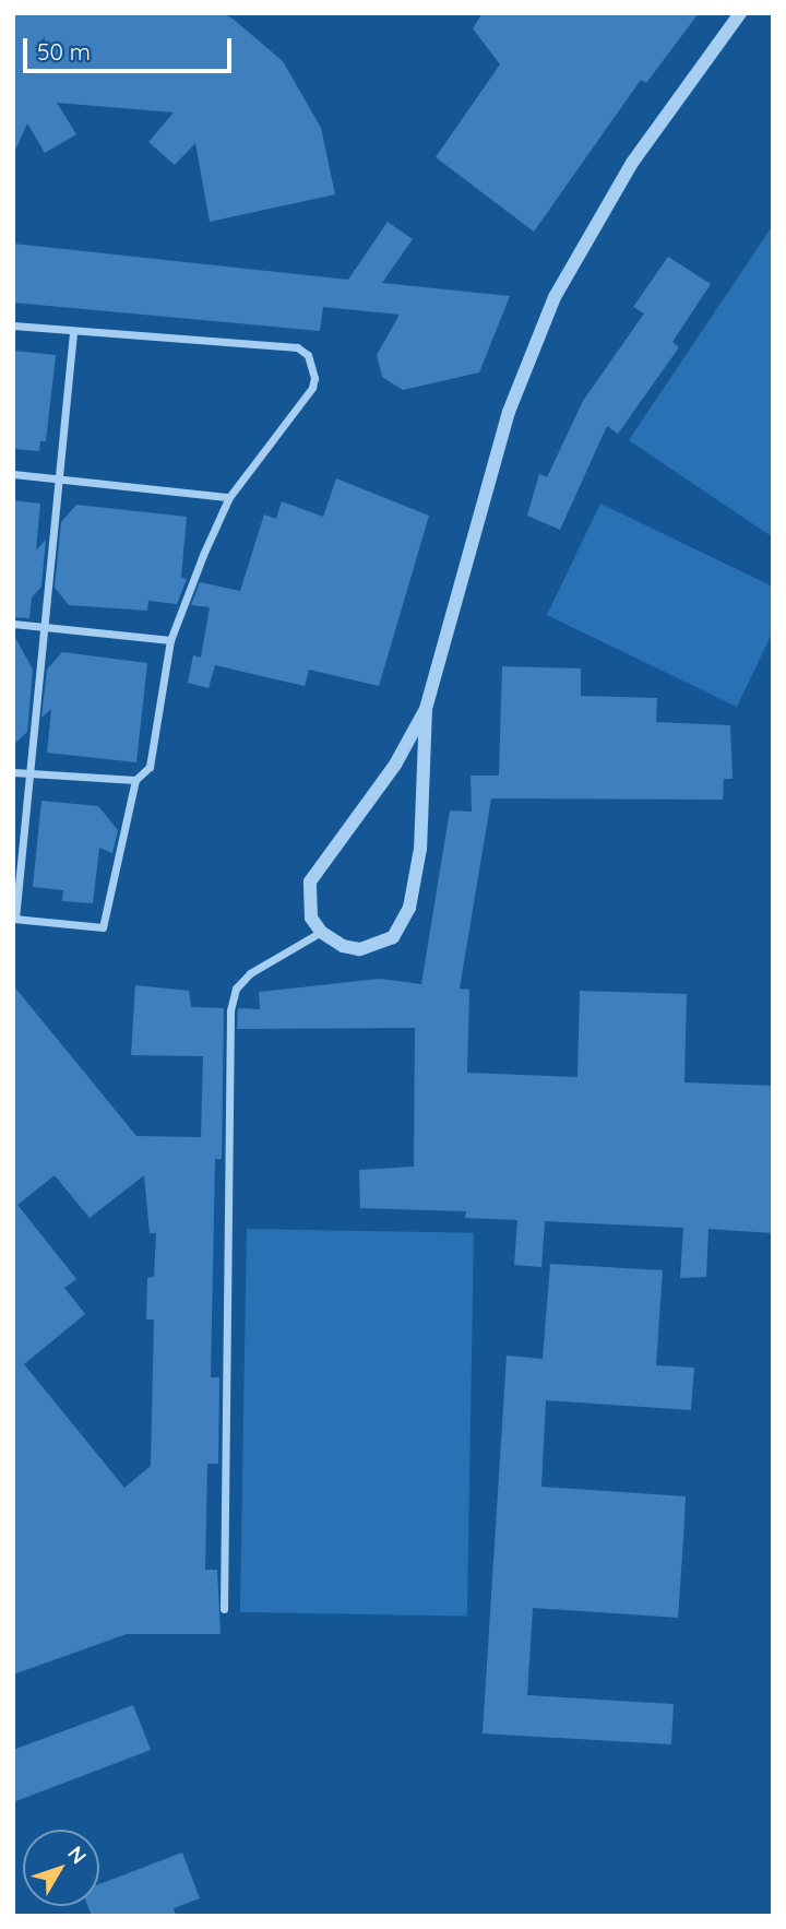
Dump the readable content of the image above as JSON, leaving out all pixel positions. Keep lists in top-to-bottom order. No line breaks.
{"scale_bar":"50 m","north":"top right"}
